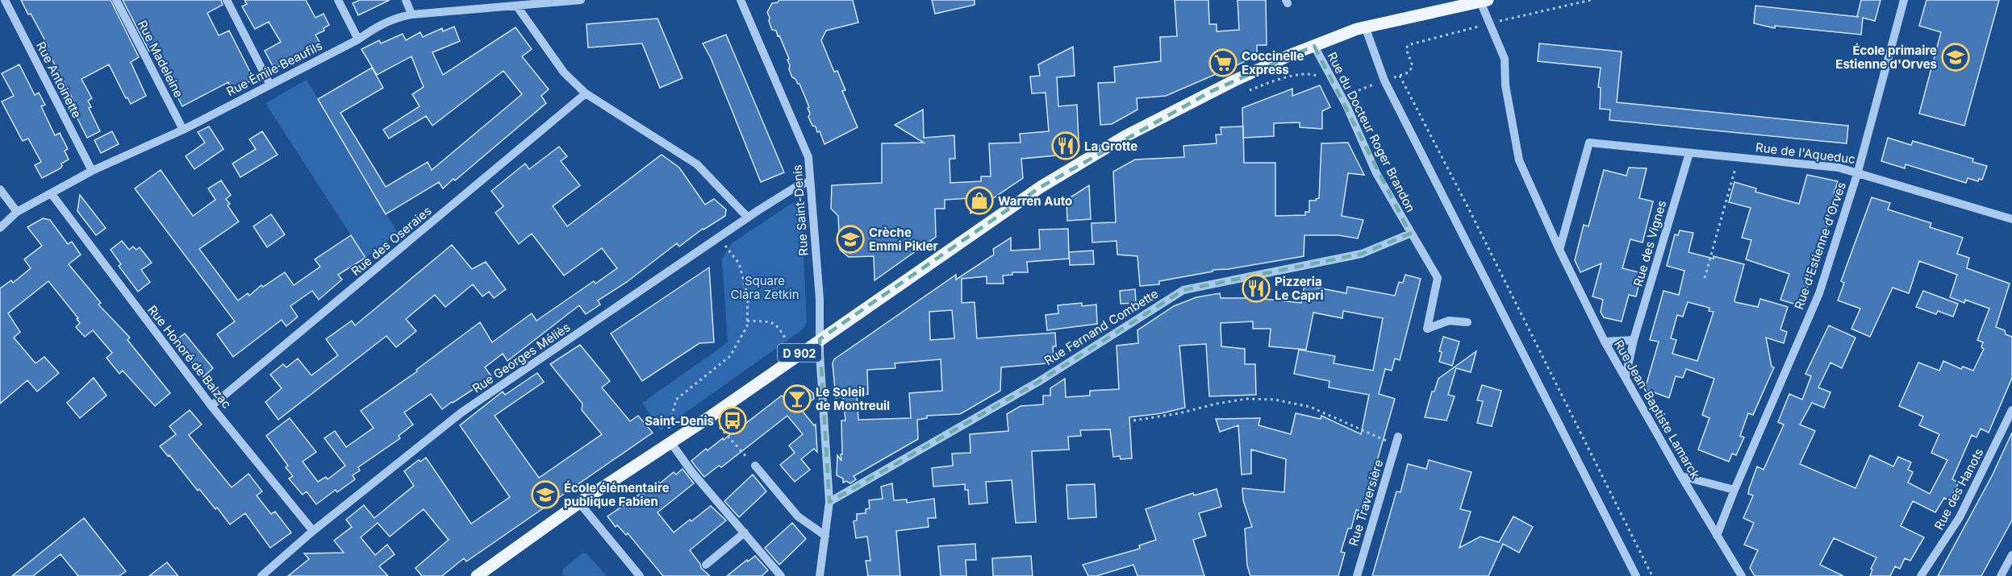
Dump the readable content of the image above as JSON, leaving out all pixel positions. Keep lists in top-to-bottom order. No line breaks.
{"streets":{"main road":["D 902"],"street":["Rue Madeleine","Rue Émile Beaufils","Rue Antoinette","Rue du Docteur Roger Brandon","Rue de l'Aqueduc","Rue Saint-Denis","Rue des Oseraies","Rue des Vignes","Rue d'Estienne d'Orves","Rue Fernand Combette","Rue Honoré de Balzac","Rue Georges Méliès","Rue Jean-Baptiste Lamarck","Rue des Hanots","Rue Traversière"]},"crossings":[["Rue Madeleine","Rue Émile Beaufils"],["Rue Émile Beaufils","Rue Antoinette"],["Rue Émile Beaufils","Rue Honoré de Balzac"],["Rue du Docteur Roger Brandon","Rue Fernand Combette"],["Rue du Docteur Roger Brandon","D 902"],["Rue de l'Aqueduc","Rue des Vignes"],["Rue de l'Aqueduc","Rue d'Estienne d'Orves"],["Rue de l'Aqueduc","Rue Jean-Baptiste Lamarck"],["Rue Saint-Denis","Rue Fernand Combette"],["Rue Saint-Denis","D 902"],["Rue Saint-Denis","Rue Georges Méliès"],["Rue des Oseraies","Rue Honoré de Balzac"],["Rue des Vignes","Rue Jean-Baptiste Lamarck"],["Rue d'Estienne d'Orves","Rue Jean-Baptiste Lamarck"],["D 902","Rue Jean-Baptiste Lamarck"],["Rue Honoré de Balzac","Rue Georges Méliès"]],"parks":["Square Clara Zetkin"],"places":{"school or university":["École primaire Estienne d'Orves","Crèche Emmi Pikler","École élémentaire publique Fabien"],"supermarket":["Coccinelle Express"],"restaurant":["La Grotte","Pizzeria Le Capri"],"shop":["Warren Auto"],"bar":["Le Soleil de Montreuil"],"bus stop":["Saint-Denis"]}}
